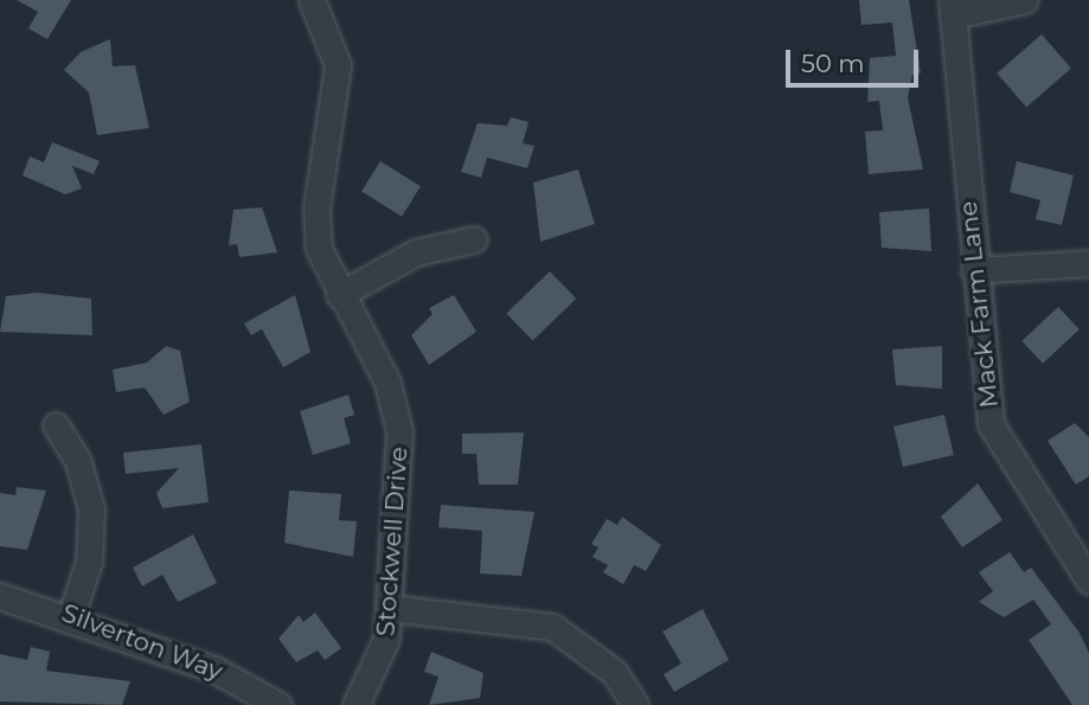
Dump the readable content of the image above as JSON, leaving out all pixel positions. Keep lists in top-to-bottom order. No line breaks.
{"streets":{"street":["Mack Farm Lane","Stockwell Drive","Silverton Way"]},"scale_bar":"50 m"}
